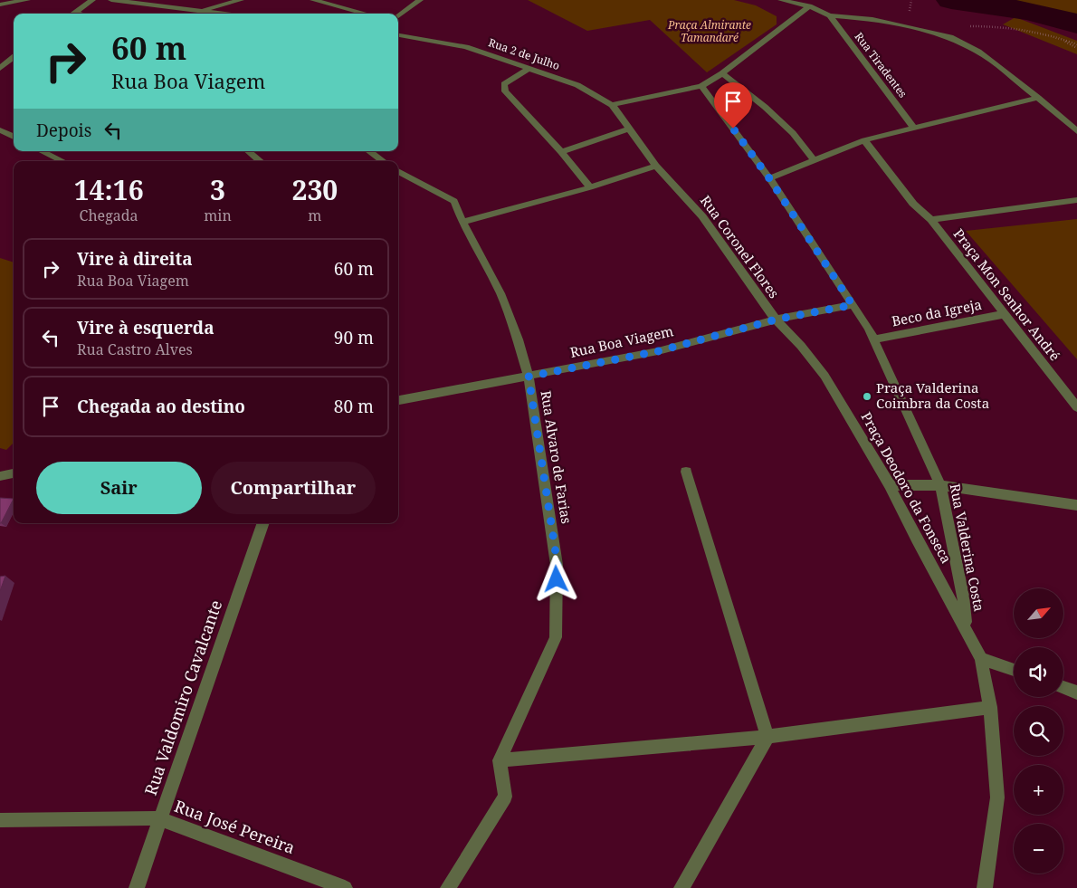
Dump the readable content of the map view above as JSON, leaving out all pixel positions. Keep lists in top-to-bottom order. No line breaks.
{"streets":{"street":["Rua 2 de Julho","Rua Tiradentes","Rua Coronel Flores","Praça Mon Senhor André","Beco da Igreja","Rua Boa Viagem","Rua Alvaro de Farias","Praça Deodoro da Fonseca","Rua Valderina Costa","Rua Valdomiro Cavalcante","Rua José Pereira"]},"crossings":[["Rua 2 de Julho","Rua Coronel Flores"],["Rua Coronel Flores","Rua Boa Viagem"],["Rua Coronel Flores","Praça Deodoro da Fonseca"],["Praça Mon Senhor André","Beco da Igreja"],["Beco da Igreja","Rua Valderina Costa"],["Rua Boa Viagem","Rua Alvaro de Farias"],["Rua Boa Viagem","Praça Deodoro da Fonseca"],["Rua Boa Viagem","Rua Valderina Costa"],["Praça Deodoro da Fonseca","Rua Valderina Costa"],["Rua Valdomiro Cavalcante","Rua José Pereira"]],"parks":["Praça Almirante Tamandaré"],"places":["Praça Valderina Coimbra da Costa"],"north":"top right","page":{"turn":["60 m","Rua Boa Viagem"],"then":"Depois","eta":["14:16","Chegada","3","min","230","m"],"list":[{"name":"Vire à direita","note":"Rua Boa Viagem","value":"60 m"},{"name":"Vire à esquerda","note":"Rua Castro Alves","value":"90 m"},{"name":"Chegada ao destino","value":"80 m"}],"buttons":["Sair","Compartilhar"],"map_buttons":["+","−"]}}
